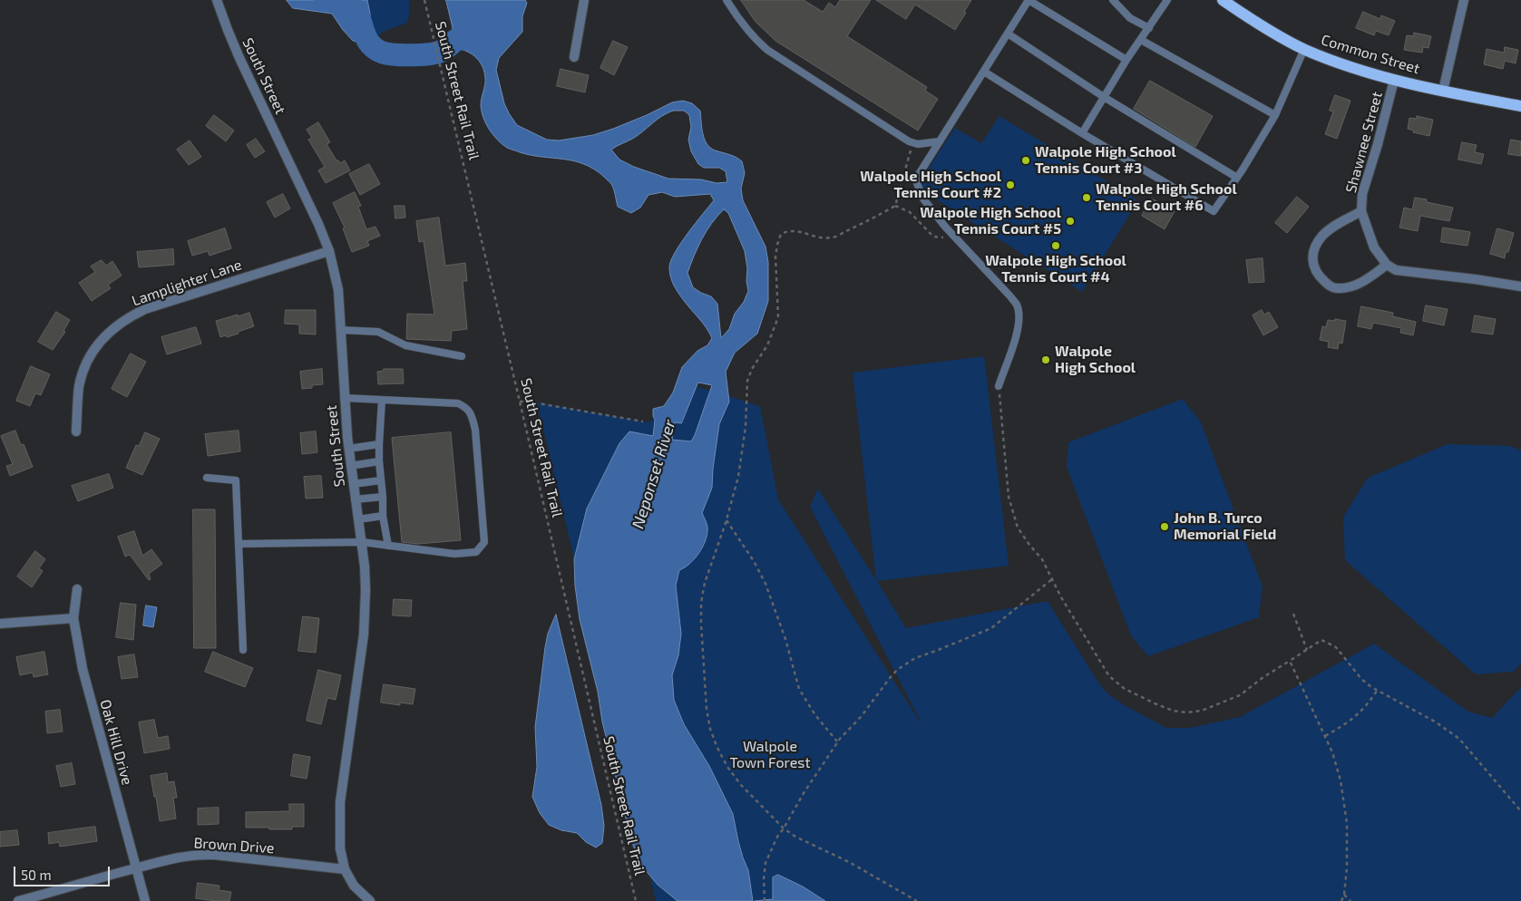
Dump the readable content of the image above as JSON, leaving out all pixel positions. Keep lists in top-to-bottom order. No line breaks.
{"streets":{"main road":["Common Street"],"street":["South Street","Shawnee Street","Lamplighter Lane","Oak Hill Drive","Brown Drive"],"path":["South Street Rail Trail"]},"crossings":[["Common Street","Shawnee Street"],["South Street","Lamplighter Lane"],["South Street","Brown Drive"],["Oak Hill Drive","Brown Drive"]],"water":["Neponset River"],"parks":["Walpole Town Forest"],"places":["Walpole High School Tennis Court #3","Walpole High School Tennis Court #2","Walpole High School Tennis Court #6","Walpole High School Tennis Court #5","Walpole High School Tennis Court #4","Walpole High School","John B. Turco Memorial Field"],"scale_bar":"50 m"}
